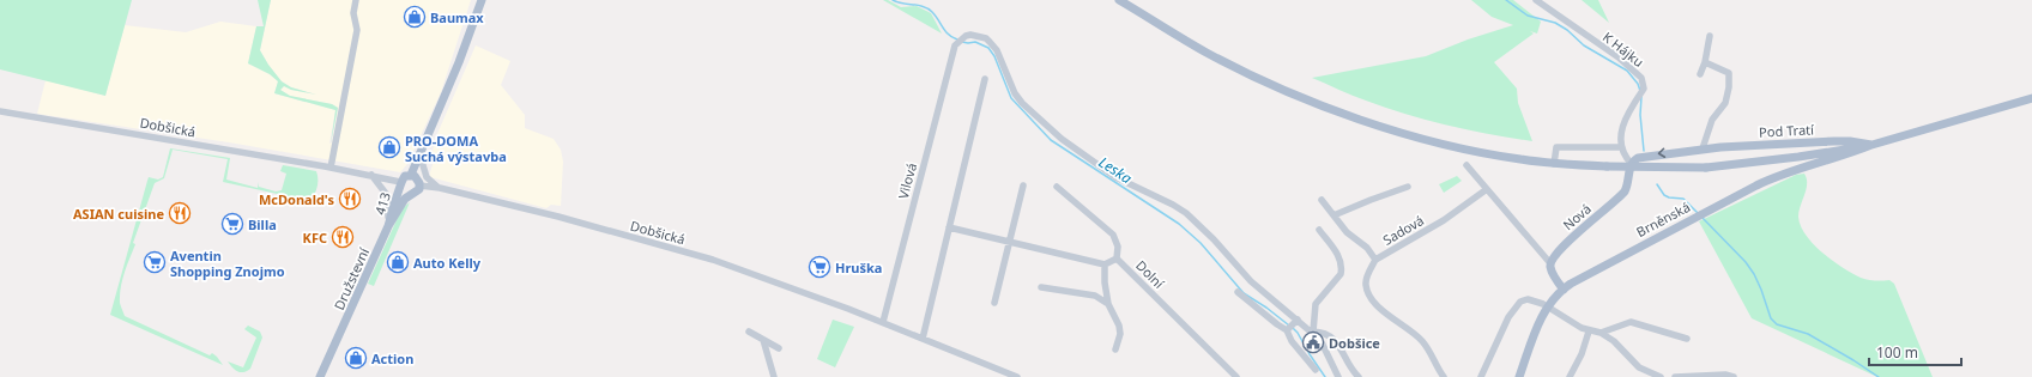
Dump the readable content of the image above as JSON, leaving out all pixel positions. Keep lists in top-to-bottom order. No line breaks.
{"streets":{"main road":["Pod Tratí","413","Nová","Brněnská","Družstevní"],"street":["K Hájku","Dobšická","Vilová","Sadová","Dolní"]},"crossings":[["Dobšická","Vilová"],["Dobšická","413"],["Dobšická","Družstevní"],["Pod Tratí","Nová"],["Pod Tratí","Brněnská"],["413","Družstevní"]],"water":["Leska"],"places":{"shop":["Baumax","PRO-DOMA Suchá výstavba","Auto Kelly","Action"],"restaurant":["McDonald's","ASIAN cuisine","KFC"],"supermarket":["Billa","Aventin Shopping Znojmo","Hruška"],"public building":["Dobšice"]},"scale_bar":"100 m"}
